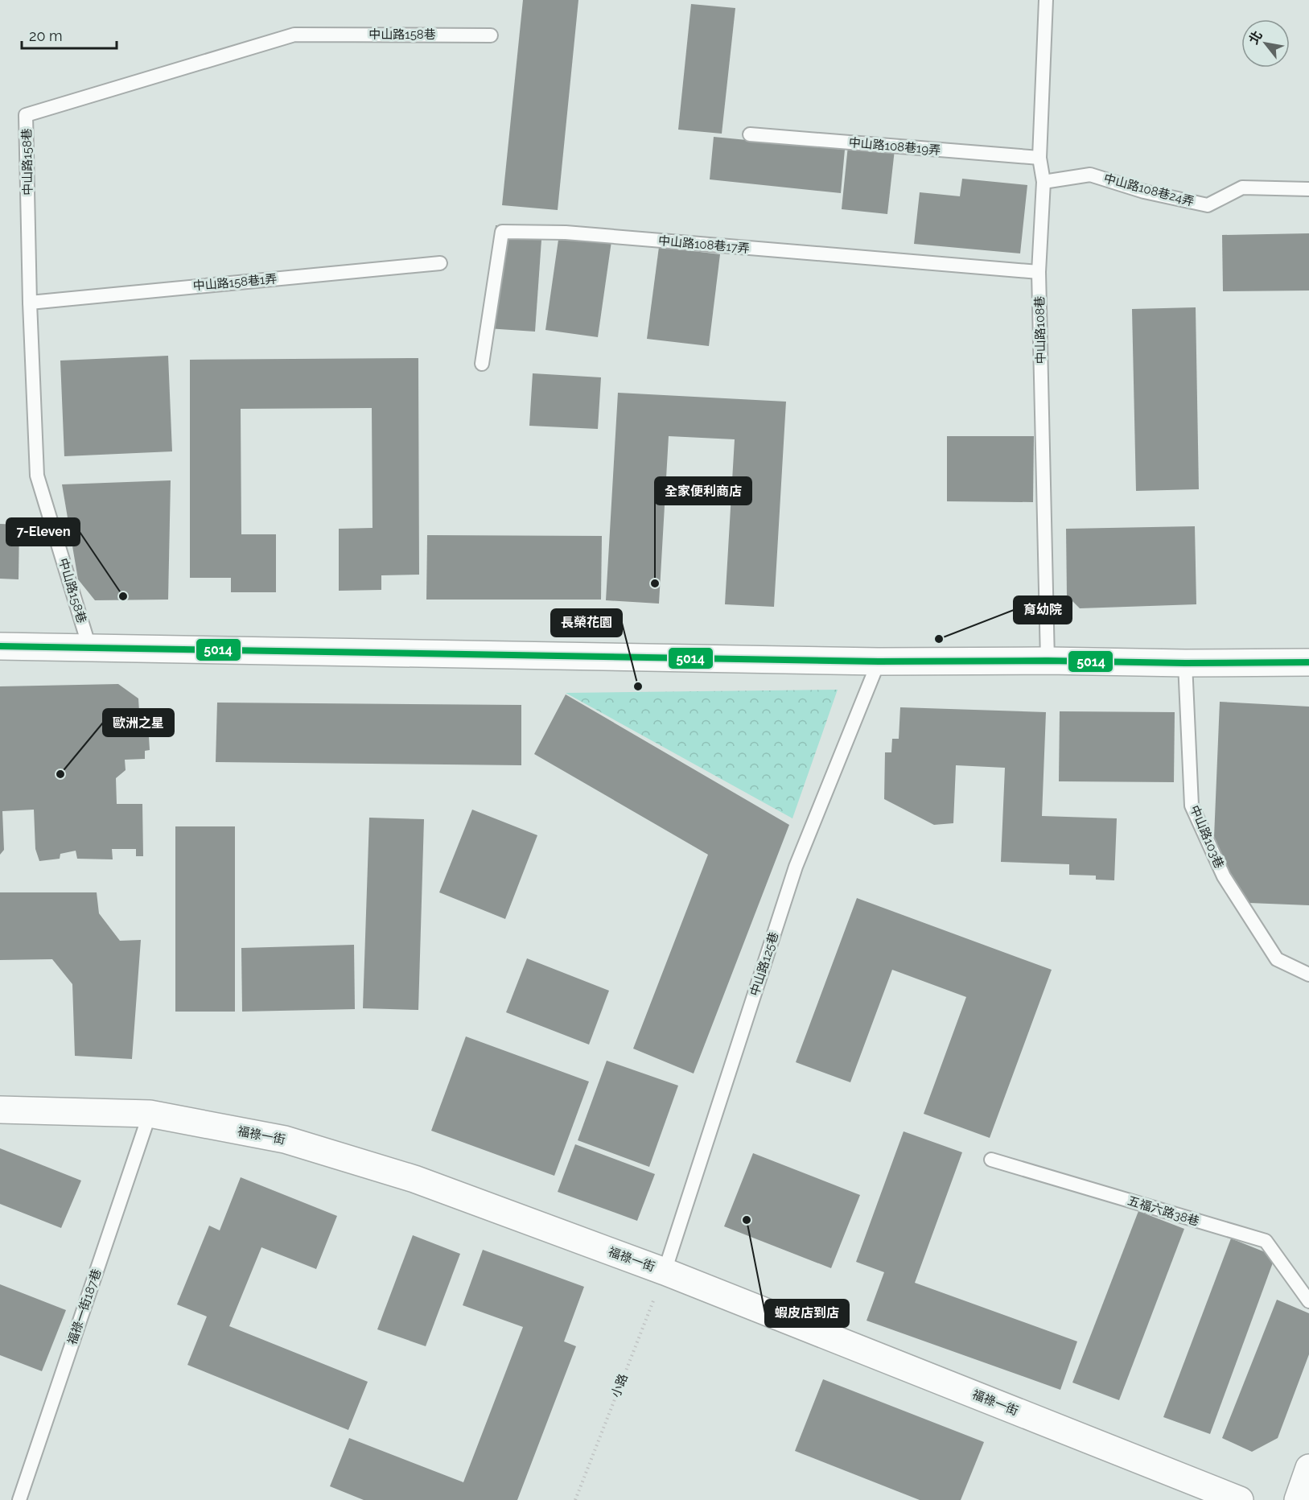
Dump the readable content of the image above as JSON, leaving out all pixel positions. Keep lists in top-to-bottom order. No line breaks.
{"streets":{"street":["福祿一街"],"lane":["中山路158巷","中山路108巷19弄","中山路108巷24弄","中山路108巷17弄","中山路158巷1弄","中山路108巷","中山路103巷","中山路125巷","五福六路38巷","福祿一街187巷"],"path":["小路"]},"crossings":[["中山路158巷","中山路158巷1弄"],["中山路108巷19弄","中山路108巷"],["中山路108巷24弄","中山路108巷"],["中山路108巷17弄","中山路108巷"],["中山路125巷","福祿一街"],["中山路125巷","小路"],["福祿一街","福祿一街187巷"],["福祿一街","小路"]],"places":["全家便利商店","7-Eleven","育幼院","長榮花園","歐洲之星","蝦皮店到店"],"lines":["transit line 5014"],"scale_bar":"20 m","north":"top left"}
